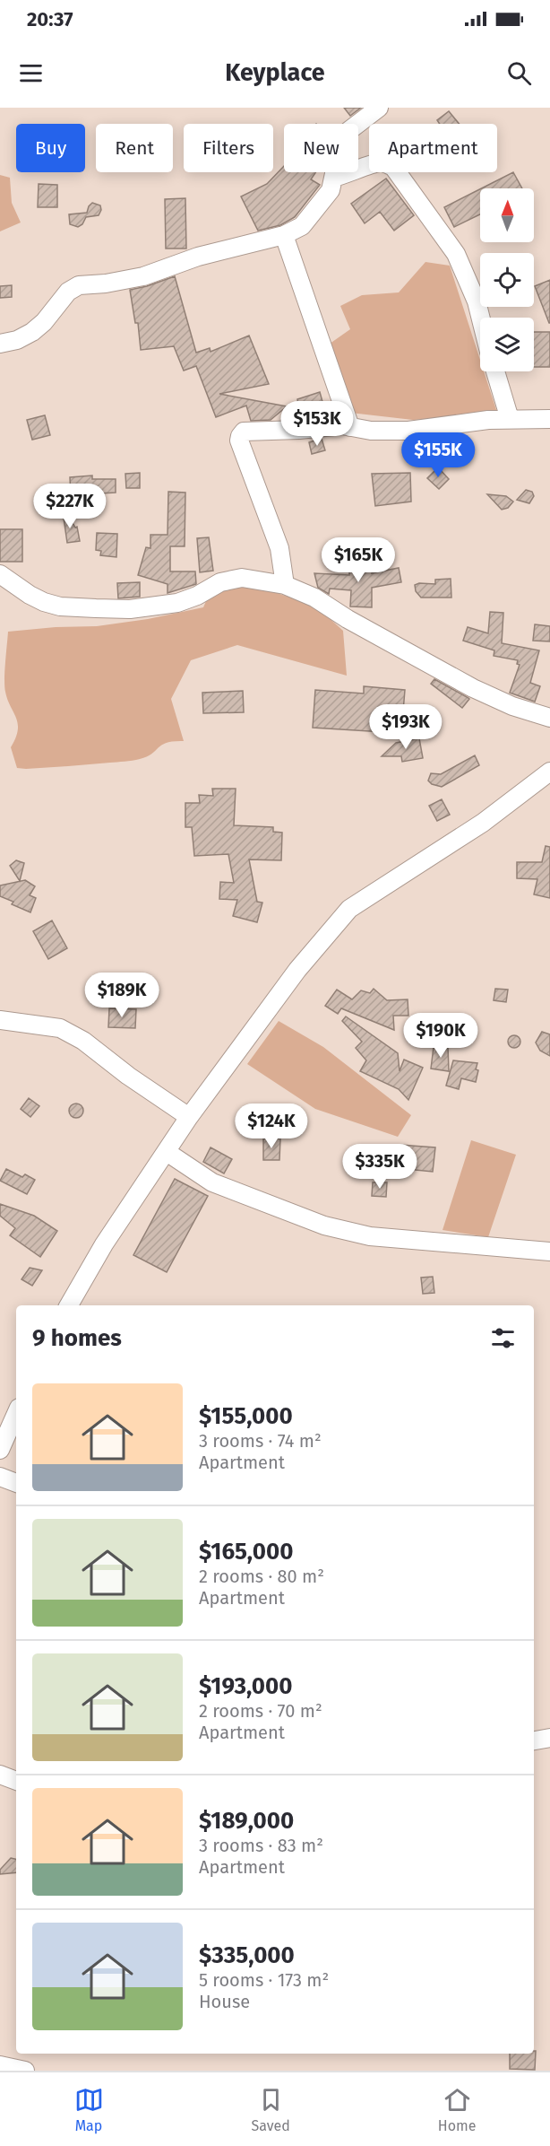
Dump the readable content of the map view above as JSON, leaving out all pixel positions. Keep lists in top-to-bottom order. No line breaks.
{"north":"top","page":{"status":"20:37","header":"Keyplace","chip":["Buy","Rent","Filters","New","Apartment"],"price":["$153K","$155K","$227K","$165K","$193K","$189K","$190K","$124K","$335K"],"heading":"9 homes","list":[{"name":"$155,000","note":"3 rooms · 74 m² · Apartment"},{"name":"$165,000","note":"2 rooms · 80 m² · Apartment"},{"name":"$193,000","note":"2 rooms · 70 m² · Apartment"},{"name":"$189,000","note":"3 rooms · 83 m² · Apartment"},{"name":"$335,000","note":"5 rooms · 173 m² · House"}],"tabs":["Map","Saved","Home"]}}
